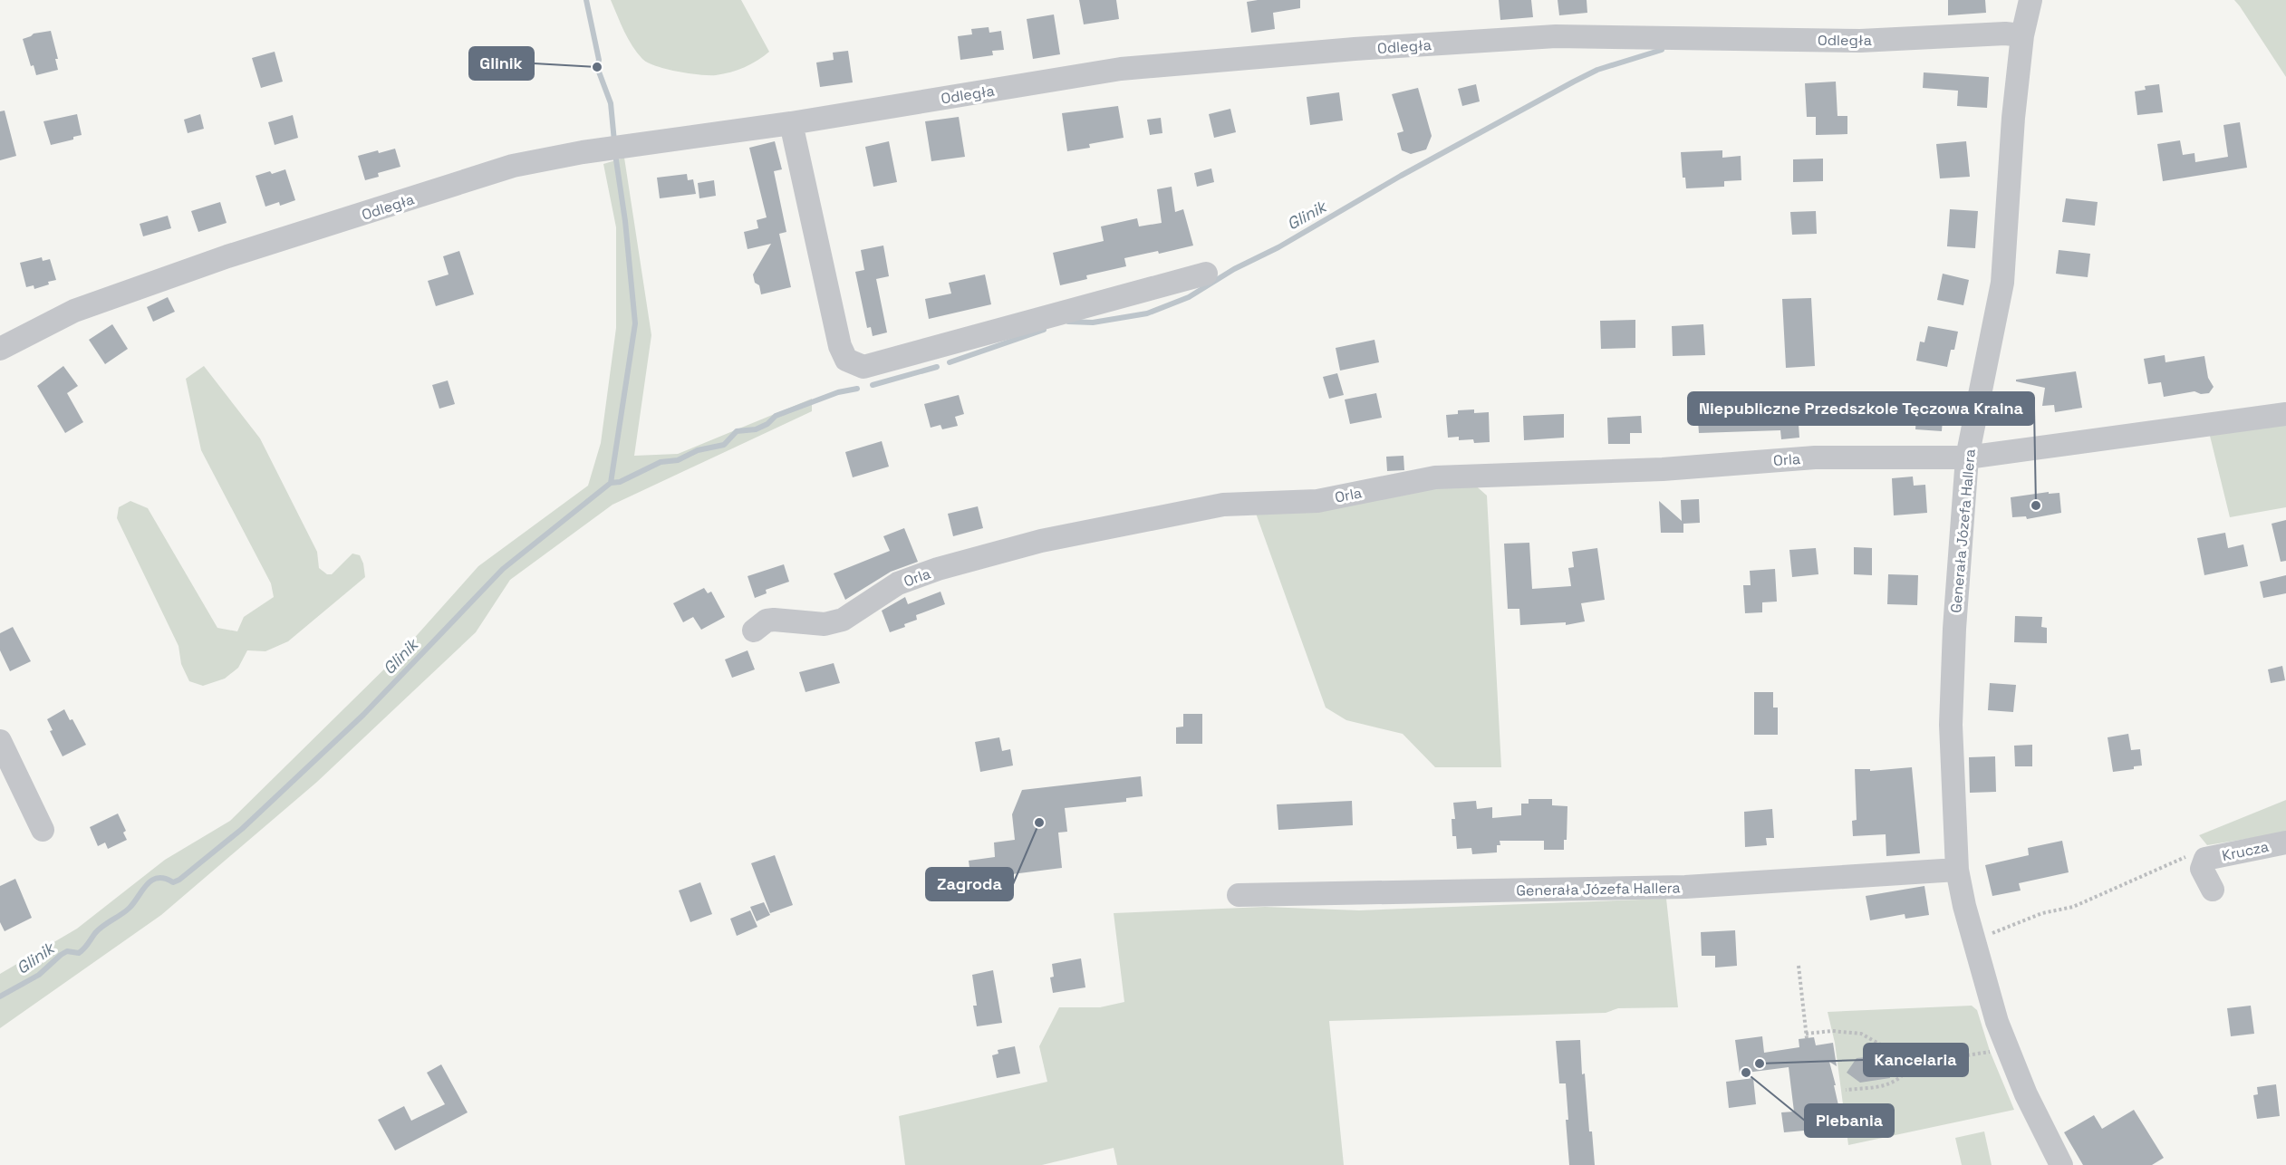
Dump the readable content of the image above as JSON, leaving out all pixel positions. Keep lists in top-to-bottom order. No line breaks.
{"streets":{"street":["Odległa","Orla","Generała Józefa Hallera","Krucza"]},"crossings":[["Odległa","Generała Józefa Hallera"],["Orla","Generała Józefa Hallera"]],"water":["Glinik"],"places":["Glinik","Niepubliczne Przedszkole Tęczowa Kraina","Zagroda","Kancelaria","Plebania"]}
